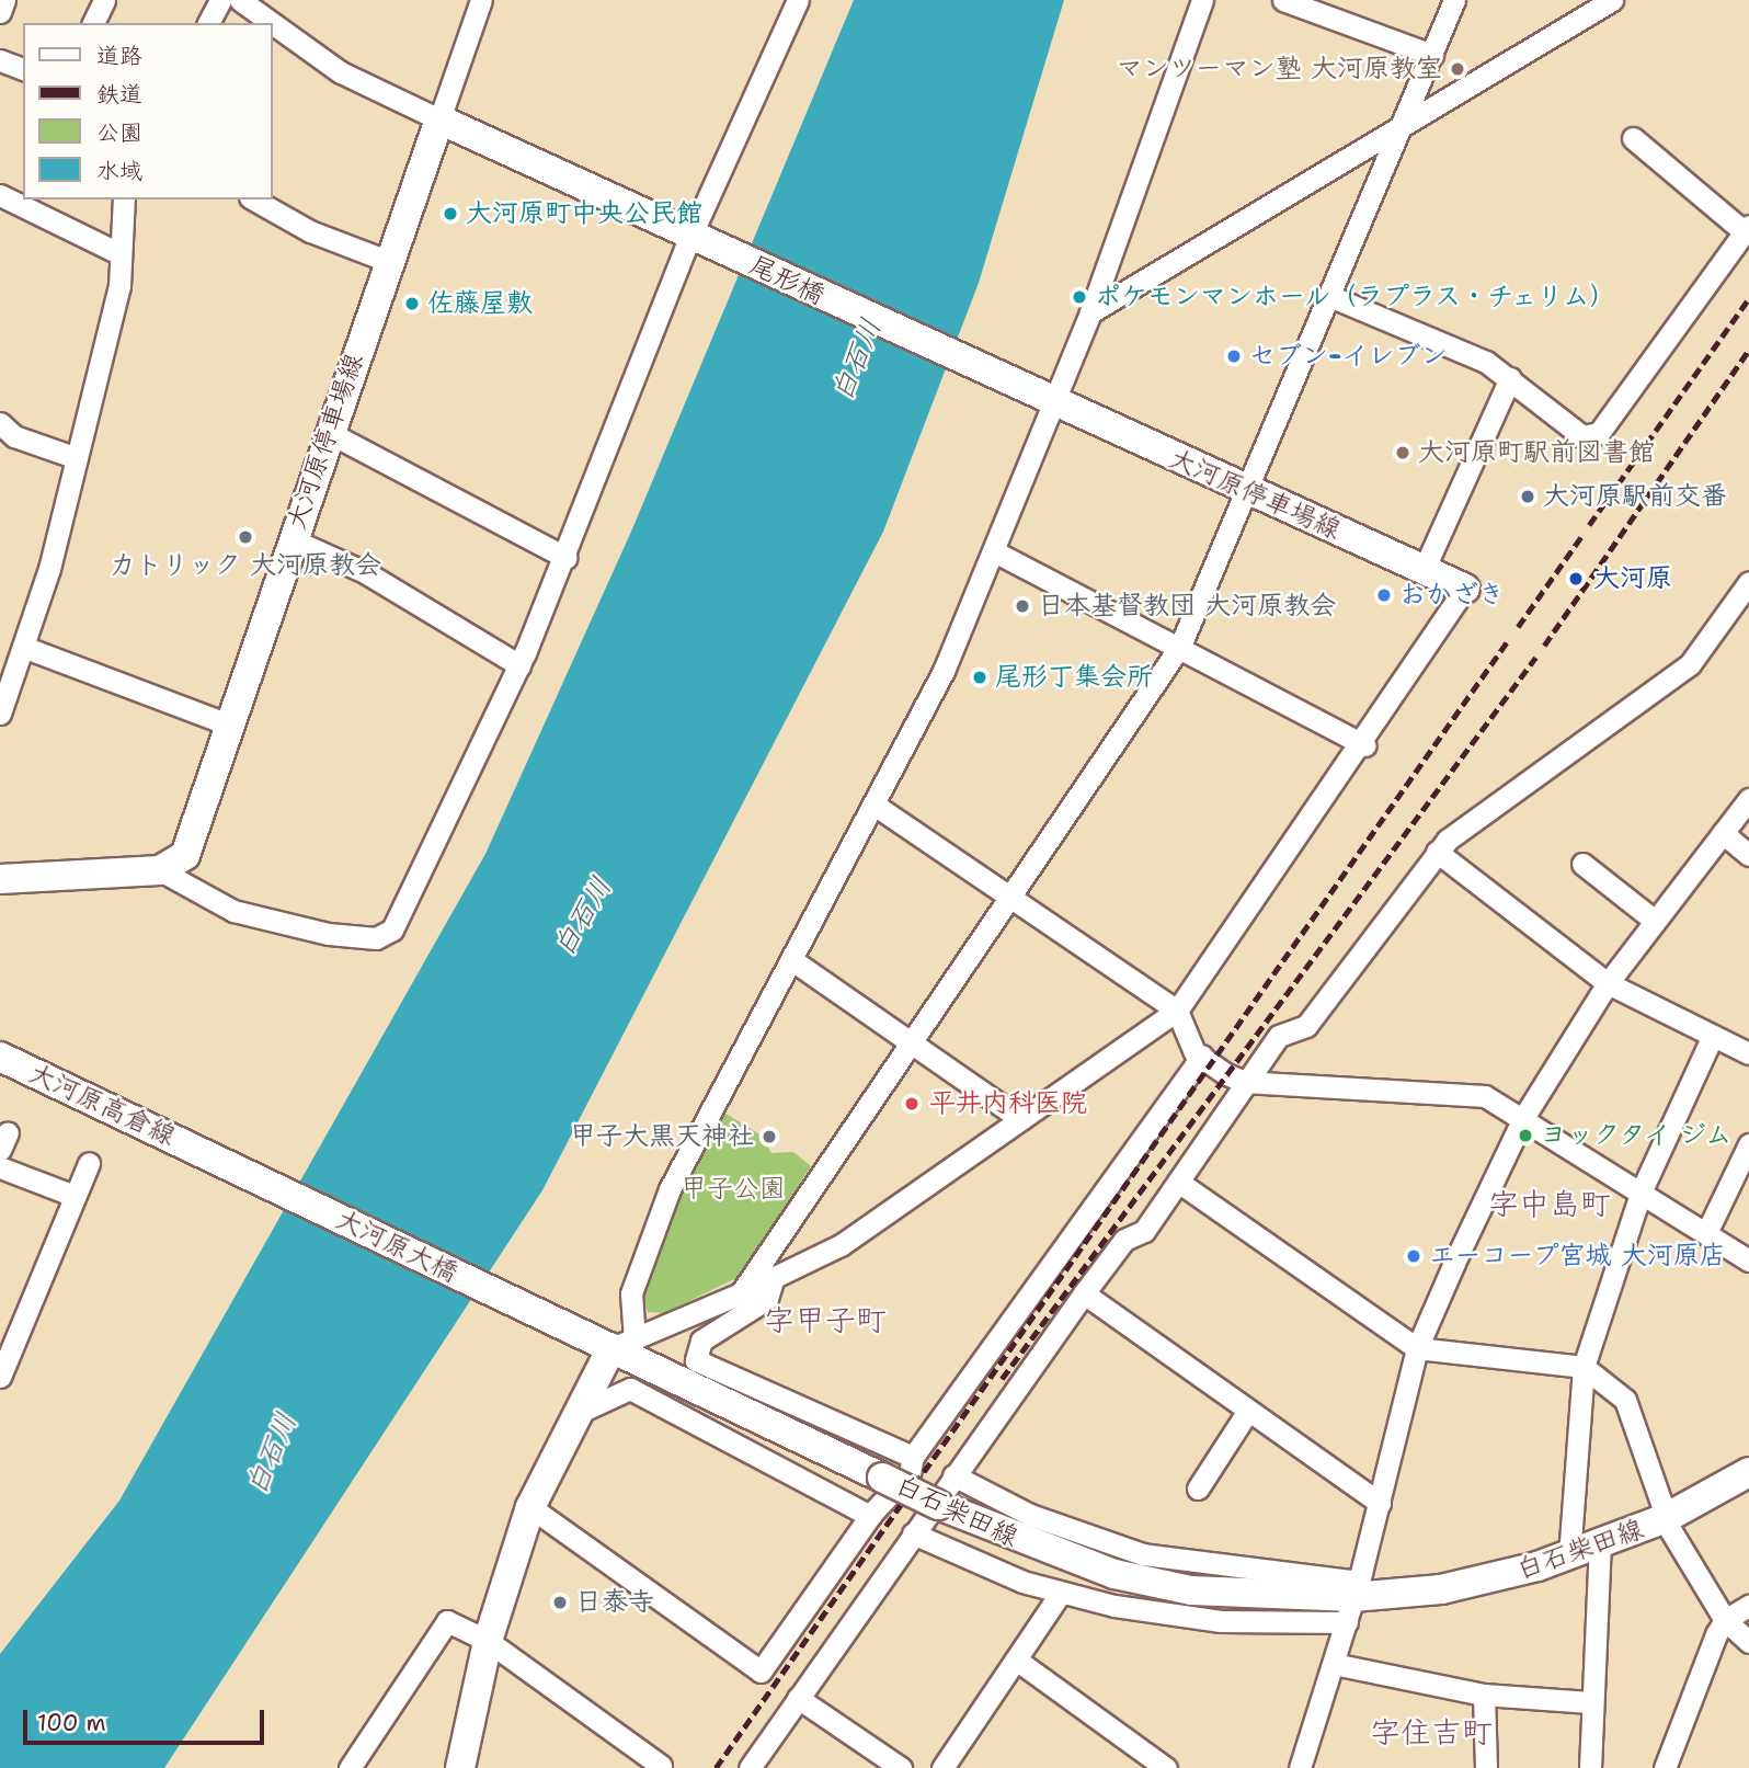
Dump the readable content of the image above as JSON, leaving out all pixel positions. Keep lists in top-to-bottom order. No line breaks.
{"streets":{"main road":["尾形橋","大河原停車場線","大河原高倉線","大河原大橋","白石柴田線"]},"crossings":[["尾形橋","大河原停車場線"],["大河原高倉線","大河原大橋"],["大河原大橋","白石柴田線"]],"districts":["字中島町","字甲子町","字住吉町"],"water":["白石川"],"parks":["甲子公園"],"places":["マンツーマン塾 大河原教室","大河原町中央公民館","ポケモンマンホール（ラプラス・チェリム）","佐藤屋敷","セブン-イレブン","大河原町駅前図書館","大河原駅前交番","カトリック 大河原教会","大河原","おかざき","日本基督教団 大河原教会","尾形丁集会所","平井内科医院","ヨックタイ ジム","甲子大黒天神社","エーコープ宮城 大河原店","日泰寺"],"legend":["道路","鉄道","公園","水域"],"scale_bar":"100 m"}
